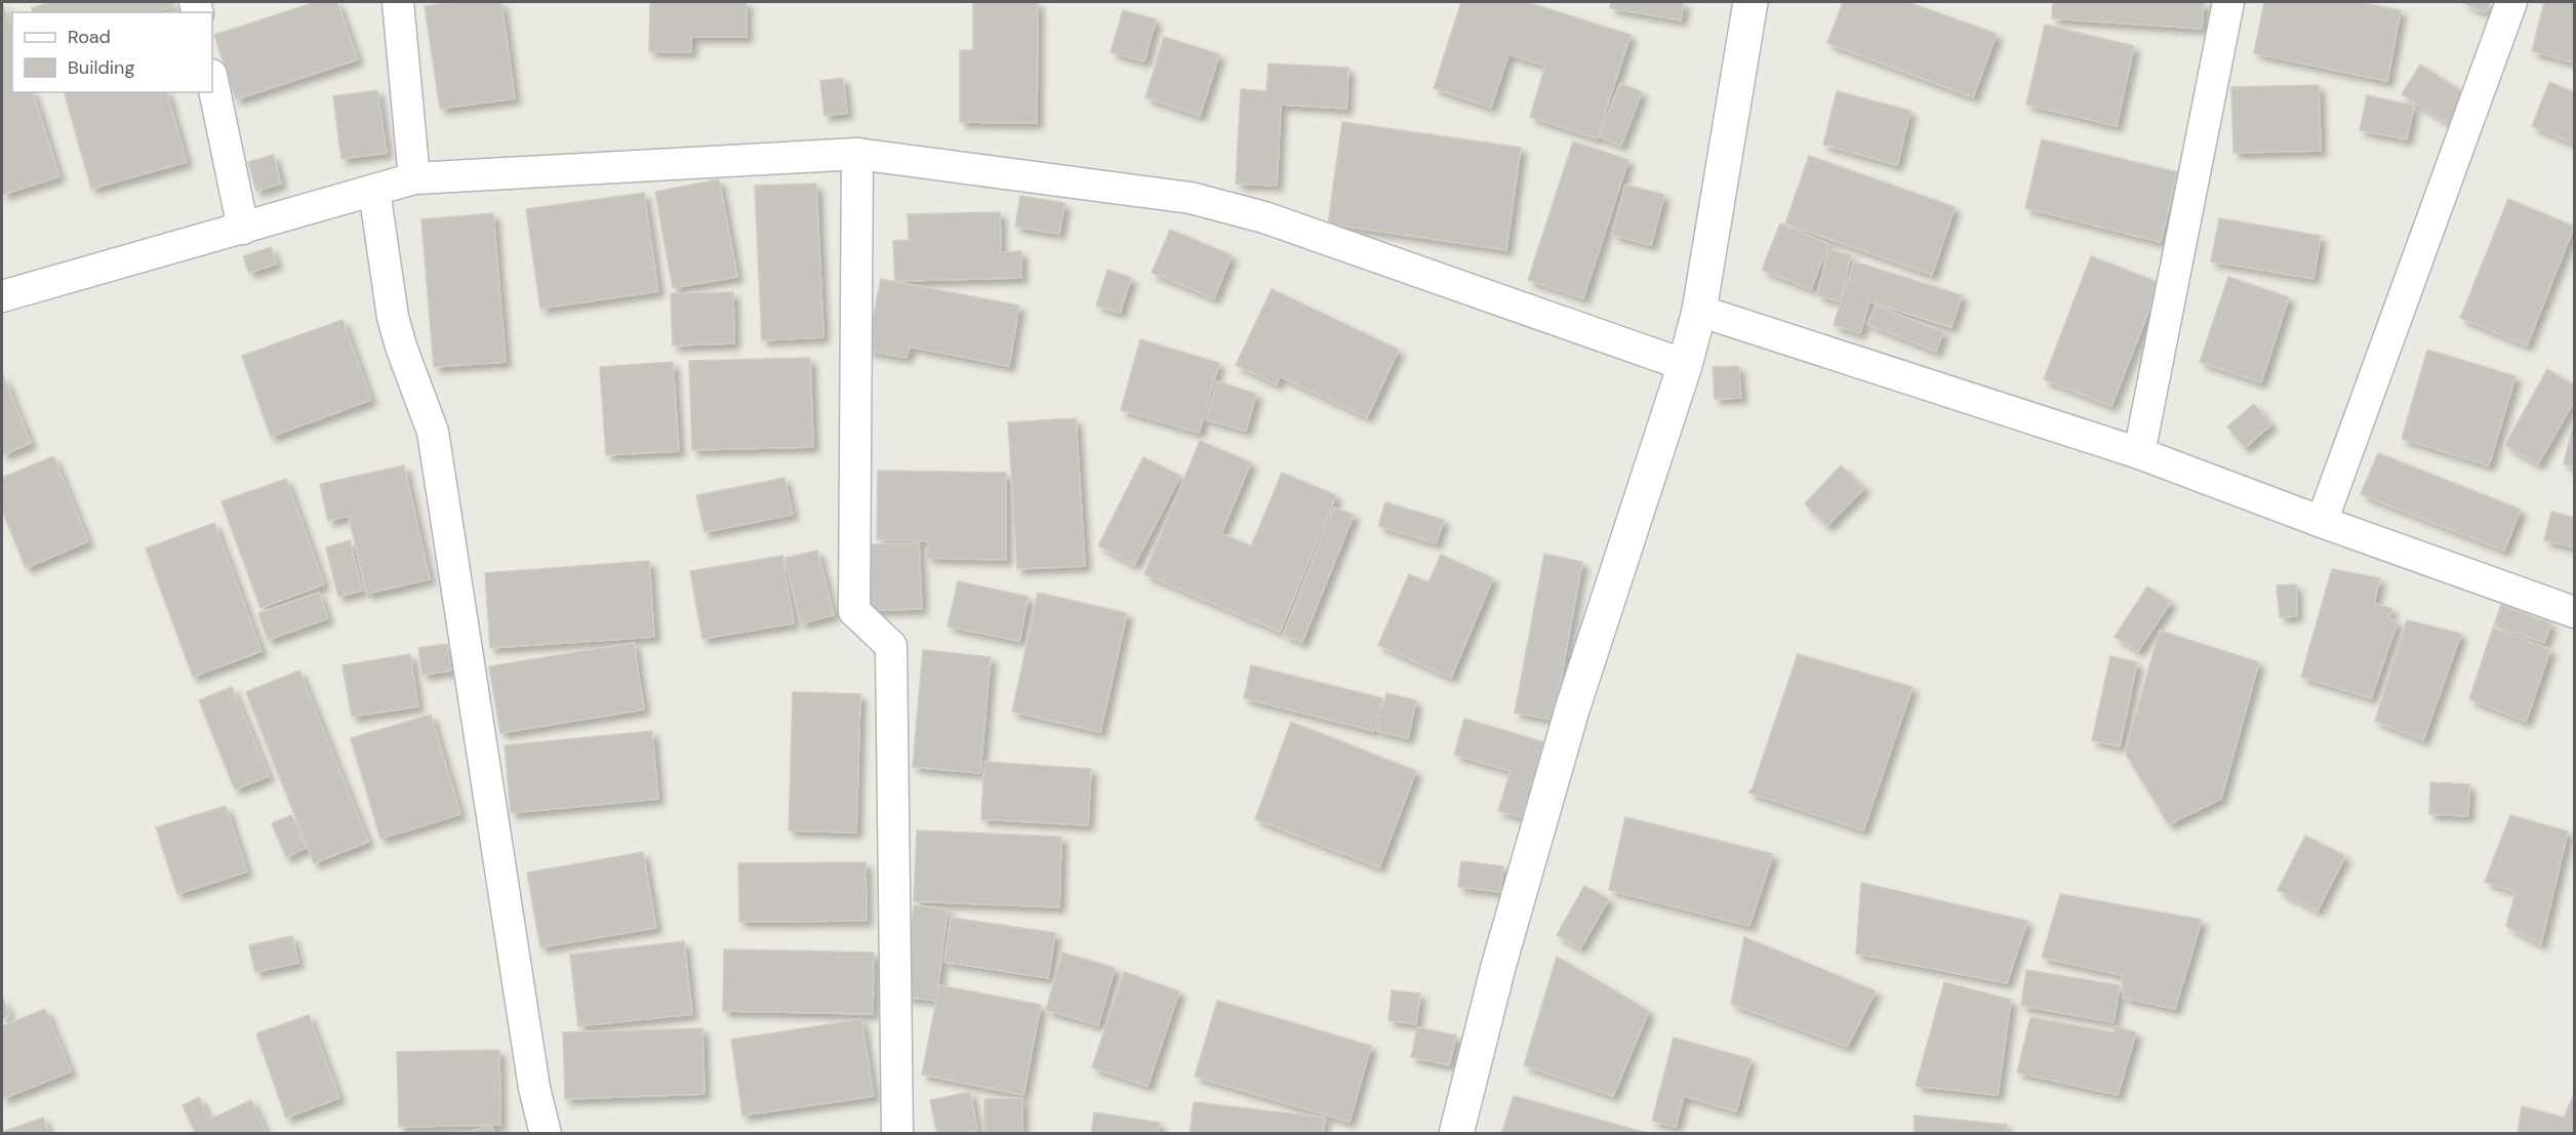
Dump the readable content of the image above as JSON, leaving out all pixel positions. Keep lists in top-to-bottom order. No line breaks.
{"legend":["Road","Building"]}
